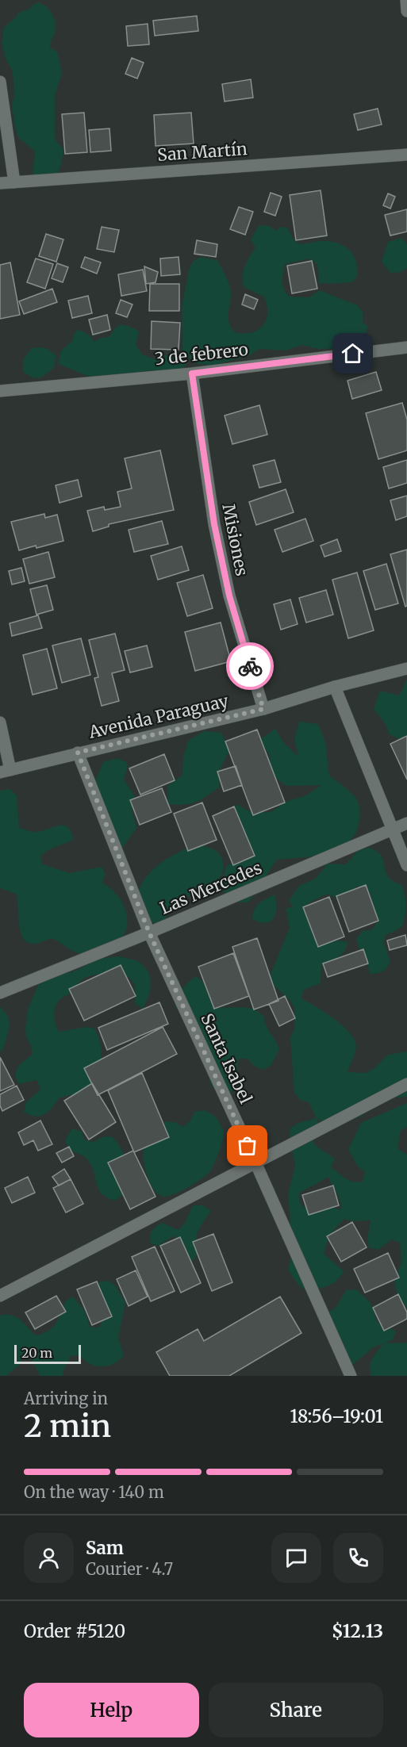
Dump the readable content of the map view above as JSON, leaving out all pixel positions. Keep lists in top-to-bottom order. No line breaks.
{"streets":{"street":["San Martín","3 de febrero","Misiones","Avenida Paraguay","Las Mercedes","Santa Isabel"]},"crossings":[["3 de febrero","Misiones"],["Misiones","Avenida Paraguay"],["Avenida Paraguay","Santa Isabel"],["Las Mercedes","Santa Isabel"]],"scale_bar":"20 m","page":{"scale":"20 m","heading":["2 min","Arriving in","18:56–19:01"],"panel":["Sam","Courier · 4.7","Order #5120","$12.13"],"bar":"On the way · 140 m","buttons":["Help","Share"]}}
